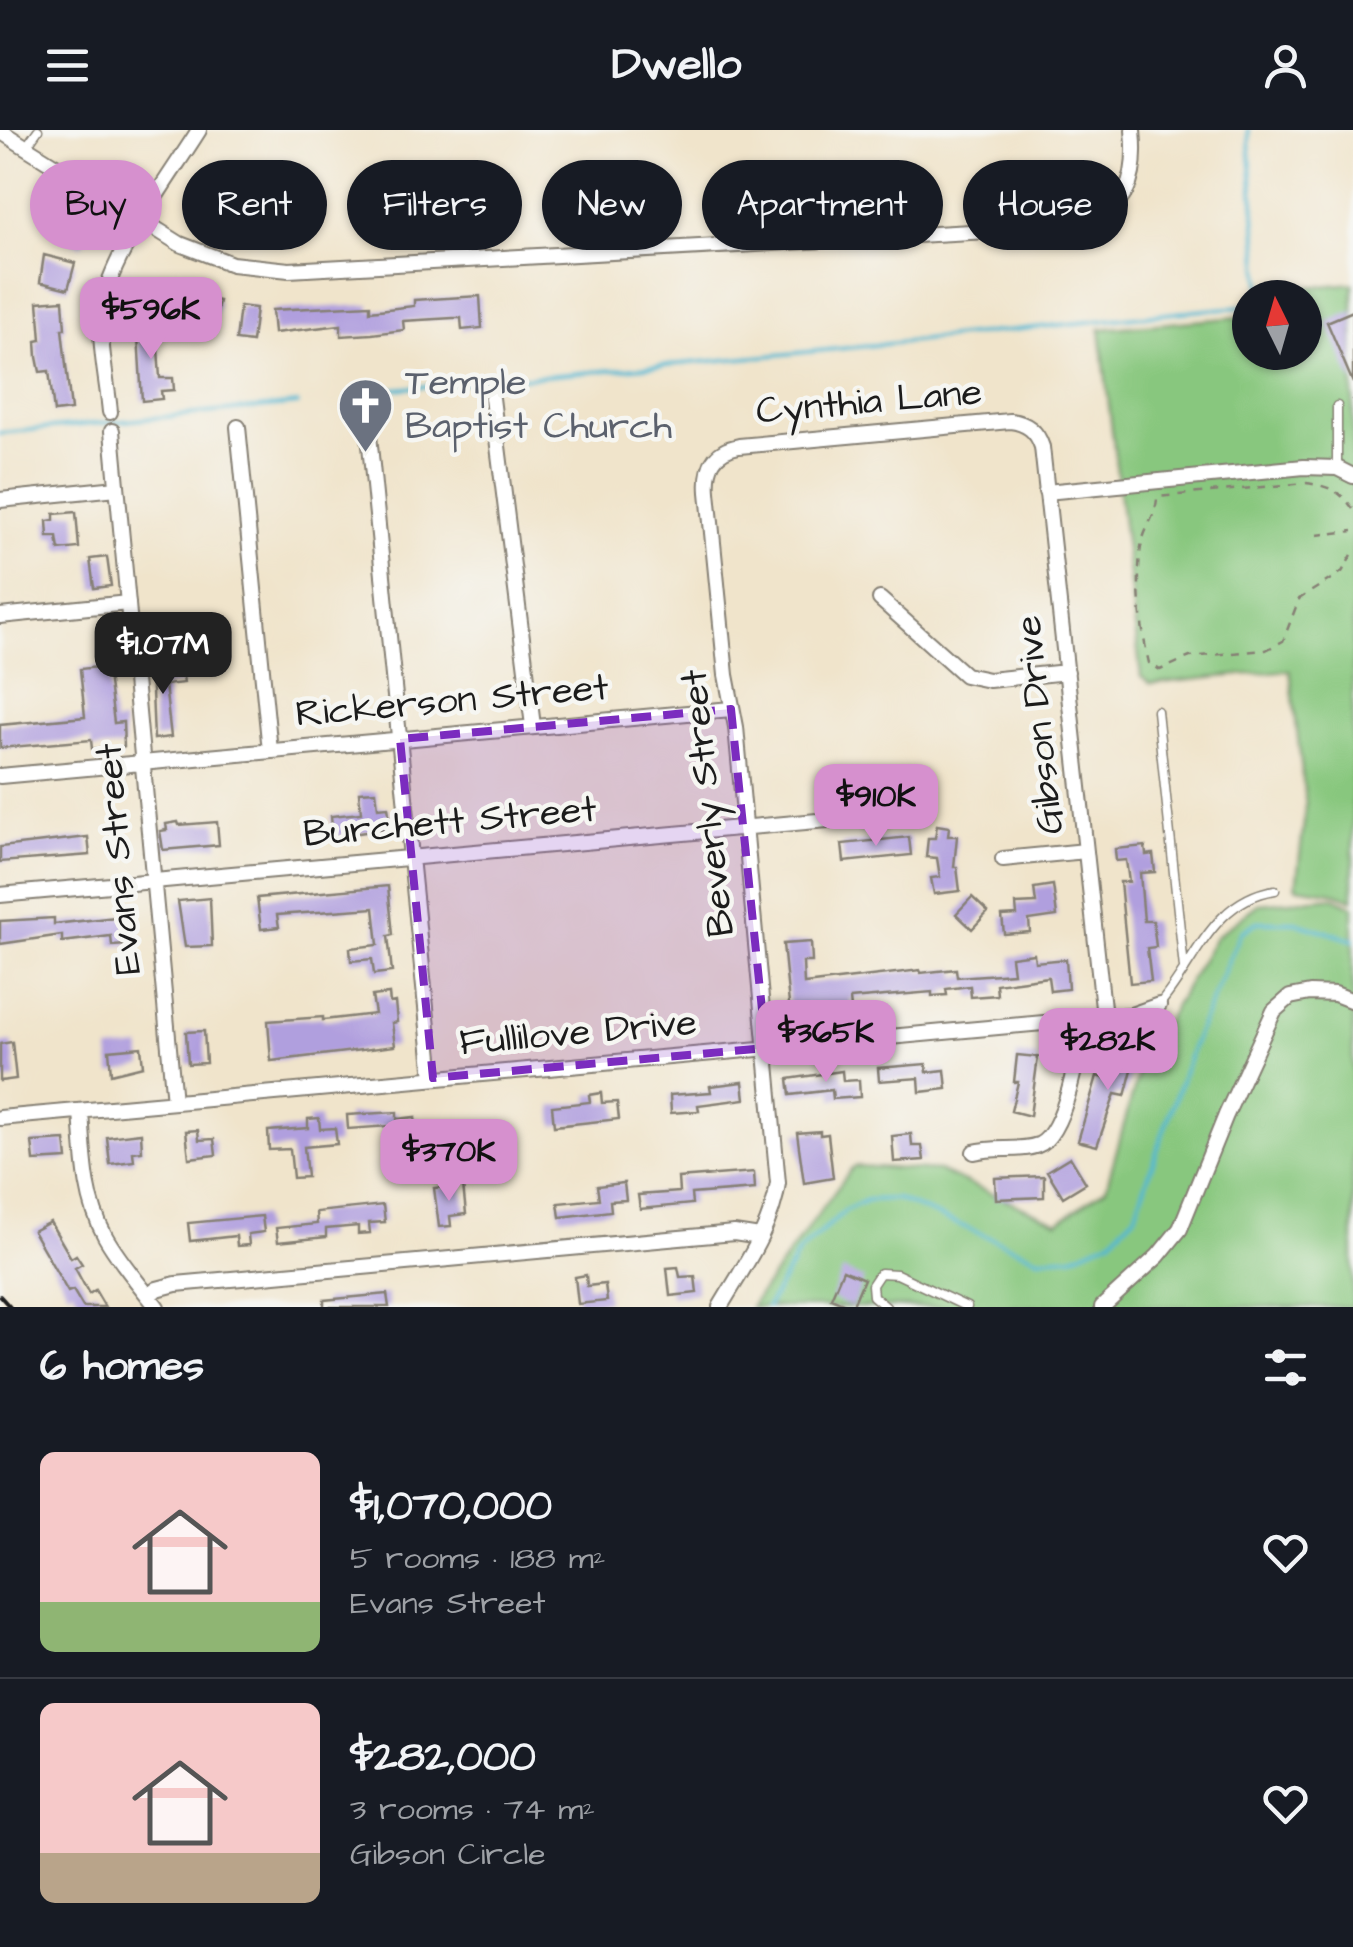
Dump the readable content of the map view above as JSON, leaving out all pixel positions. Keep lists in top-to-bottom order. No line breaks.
{"streets":{"street":["Cynthia Lane","Rickerson Street","Gibson Drive","Beverly Street","Burchett Street","Evans Street","Fullilove Drive"]},"crossings":[["Cynthia Lane","Gibson Drive"],["Cynthia Lane","Beverly Street"],["Rickerson Street","Beverly Street"],["Rickerson Street","Evans Street"],["Gibson Drive","Fullilove Drive"],["Beverly Street","Burchett Street"],["Beverly Street","Fullilove Drive"],["Burchett Street","Evans Street"],["Evans Street","Fullilove Drive"]],"places":{"church":["Temple Baptist Church"]},"north":"top","page":{"header":"Dwello","chip":["Buy","Rent","Filters","New","Apartment","House"],"price":["$596K","$1.07M","$910K","$365K","$282K","$370K"],"heading":"6 homes","list":[{"name":"$1,070,000","note":"5 rooms · 188 m² · Evans Street"},{"name":"$282,000","note":"3 rooms · 74 m² · Gibson Circle"}]}}
